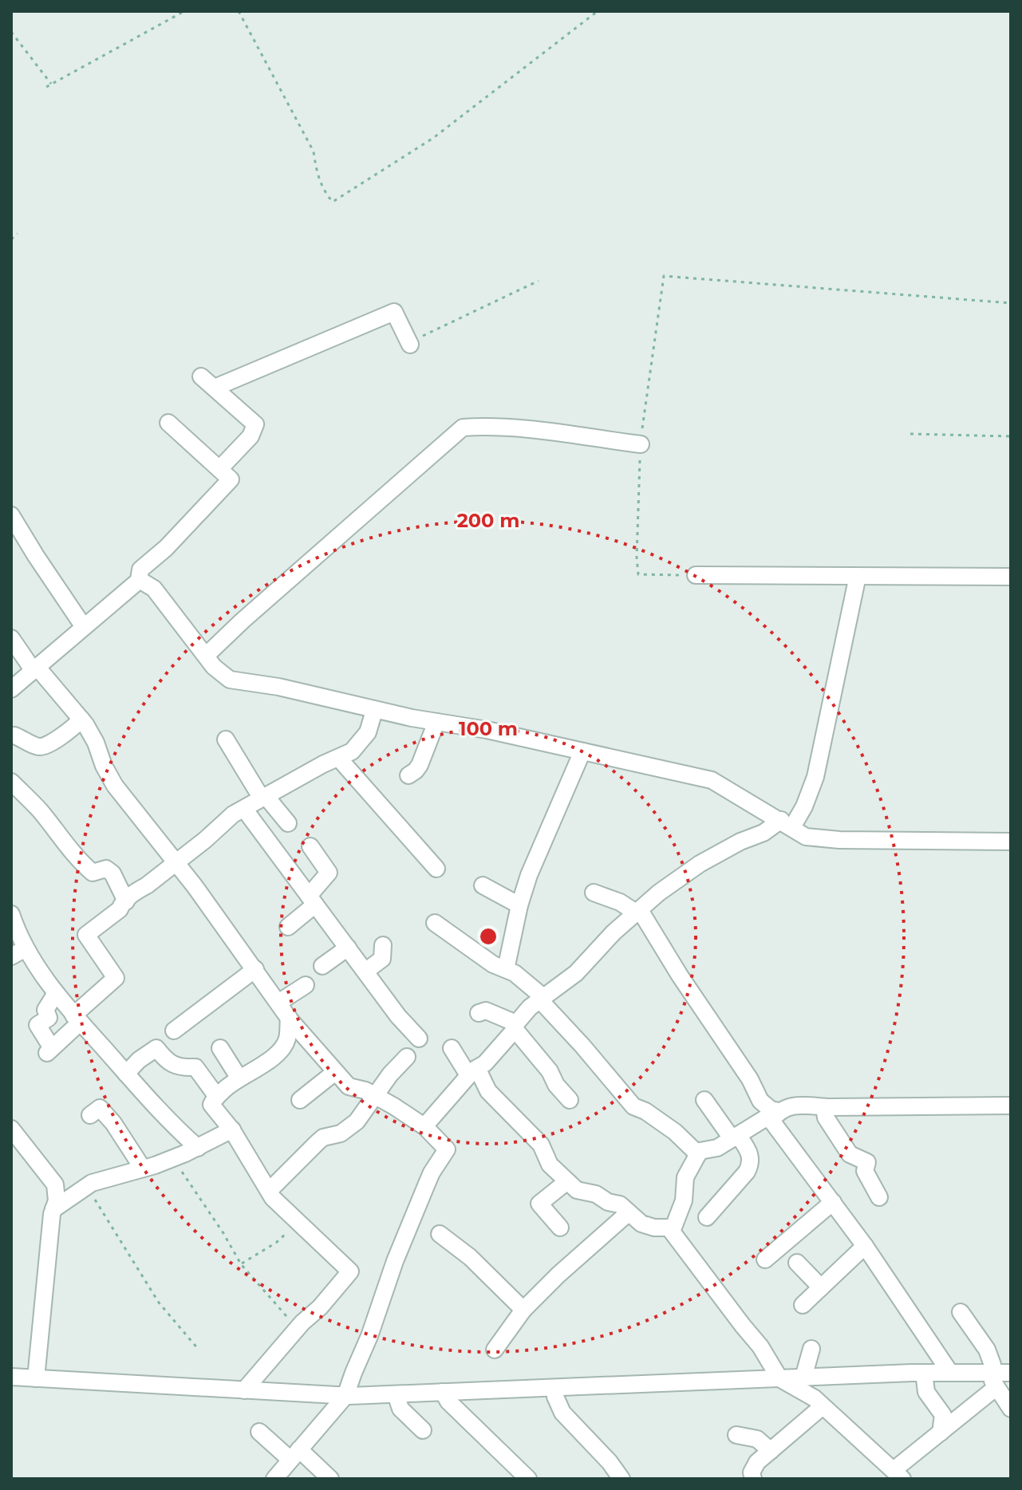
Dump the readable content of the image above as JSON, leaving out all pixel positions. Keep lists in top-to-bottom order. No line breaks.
{"rings":["200 m","100 m"]}
